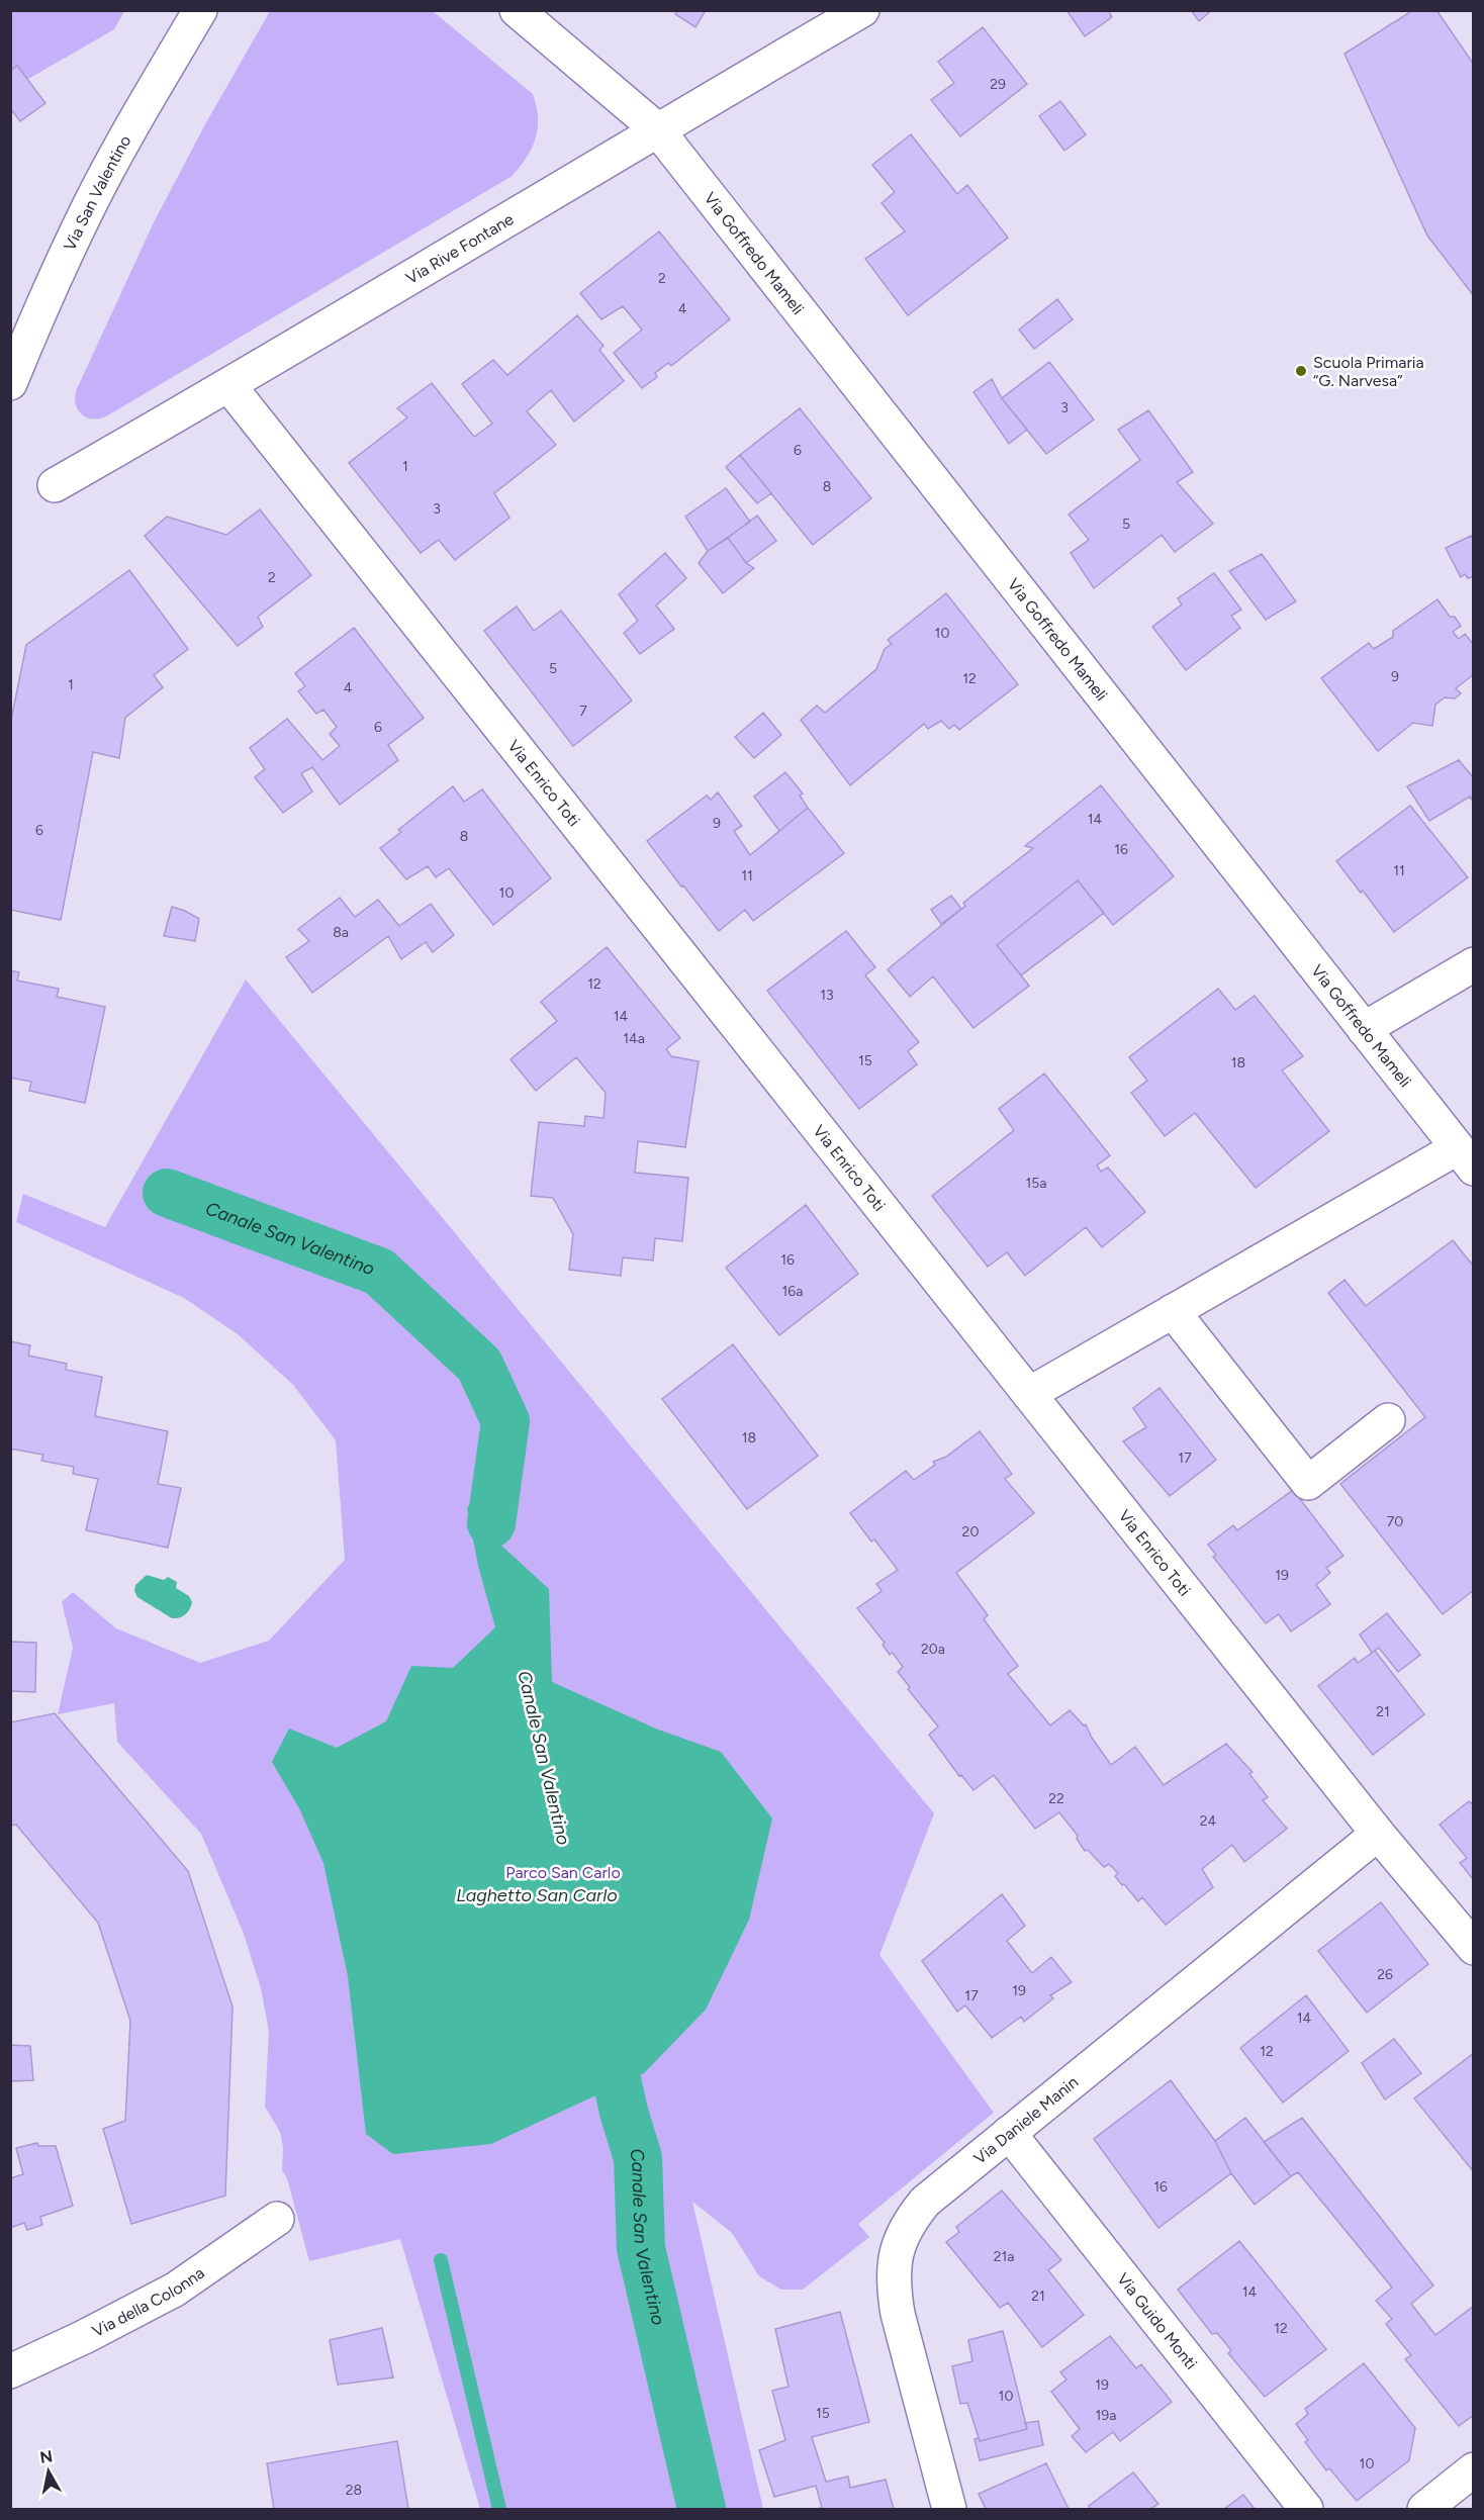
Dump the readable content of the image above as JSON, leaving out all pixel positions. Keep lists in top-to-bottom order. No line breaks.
{"streets":{"street":["Via San Valentino","Via Rive Fontane","Via Goffredo Mameli","Via Enrico Toti","Via Daniele Manin","Via della Colonna","Via Guido Monti"]},"crossings":[["Via Rive Fontane","Via Goffredo Mameli"],["Via Rive Fontane","Via Enrico Toti"],["Via Goffredo Mameli","Via Enrico Toti"],["Via Enrico Toti","Via Daniele Manin"],["Via Daniele Manin","Via Guido Monti"]],"water":["Canale San Valentino","Laghetto San Carlo"],"parks":["Parco San Carlo"],"places":["Scuola Primaria “G. Narvesa”"],"house_numbers":["29","2","4","3","6","1","8","3","5","2","10","5","9","12","1","4","7","6","14","9","6","8","16","11","11","10","8a","12","13","14","14a","15","18","15a","16","16a","18","17","70","20","19","20a","21","22","24","26","19","17","14","12","16","21a","14","21","12","19","10","15","19a","10","28"],"north":"top"}
